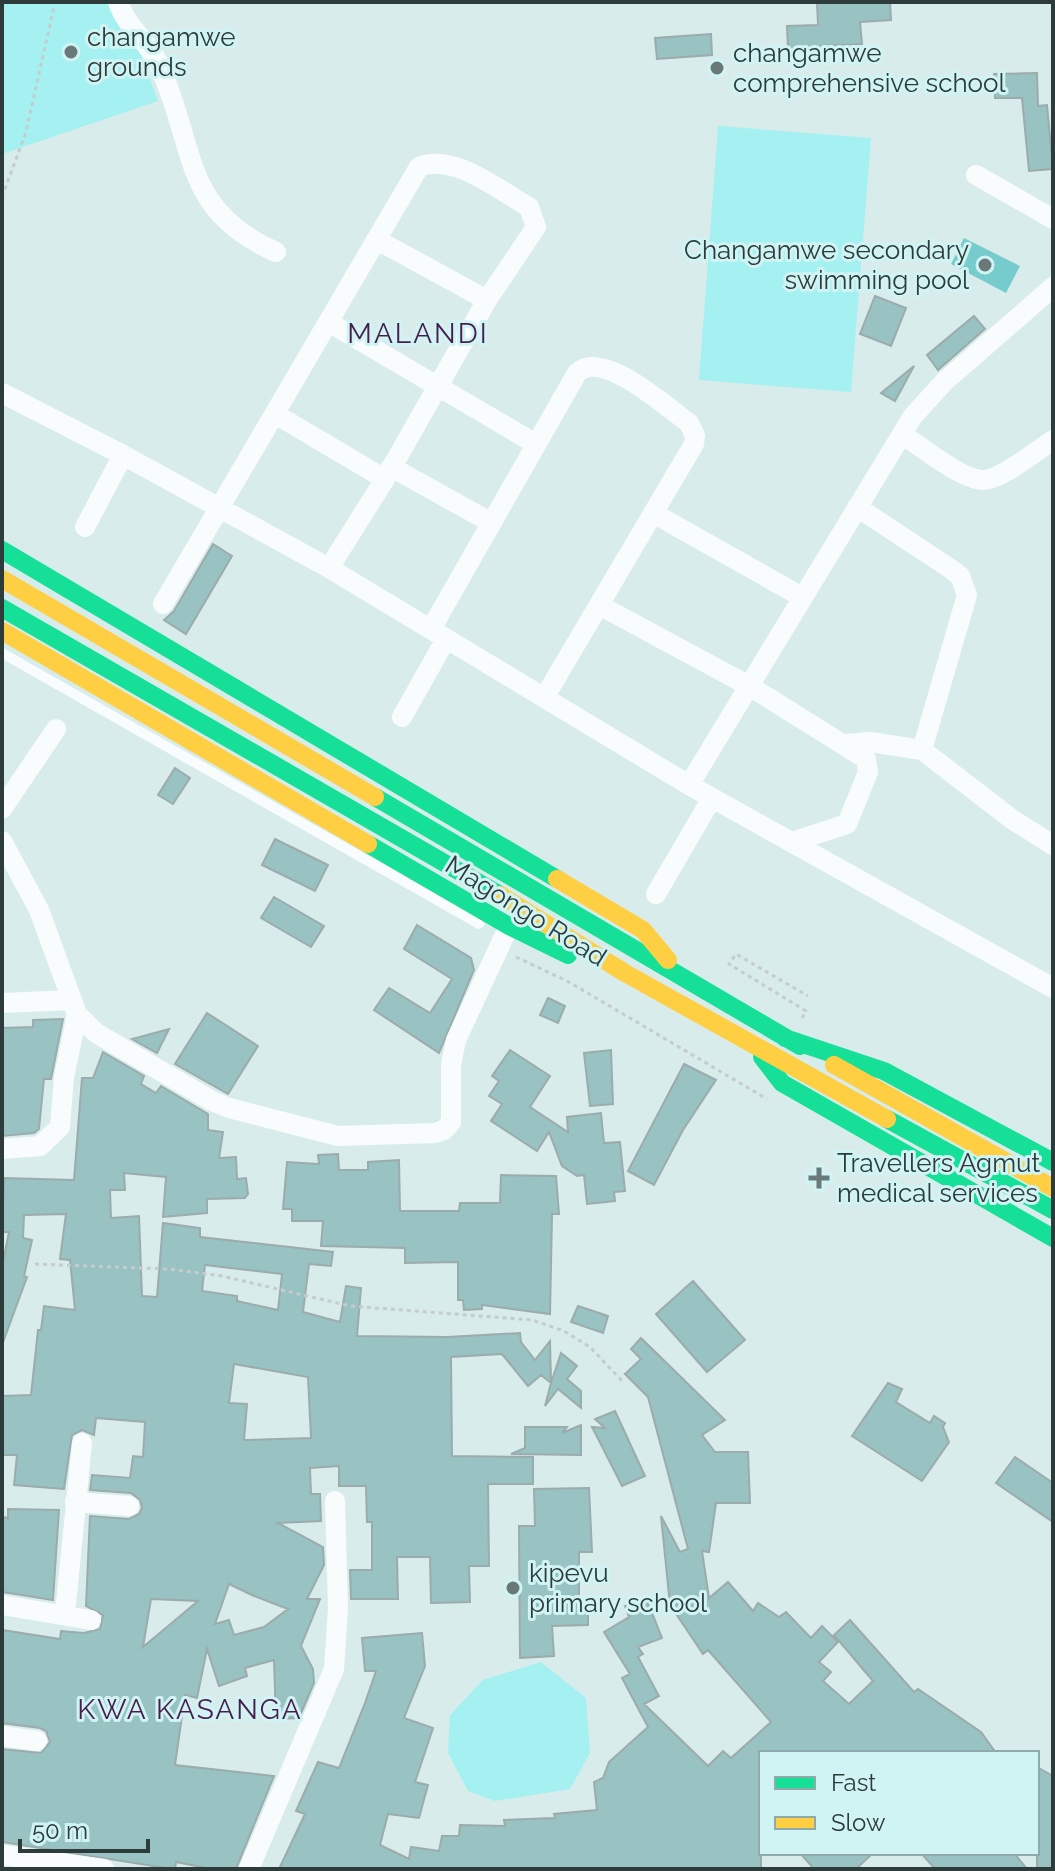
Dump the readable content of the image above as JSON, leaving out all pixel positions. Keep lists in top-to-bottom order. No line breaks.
{"streets":{"main road":["Magongo Road"]},"districts":["MALANDI","KWA KASANGA"],"places":{"other":["changamwe grounds","changamwe comprehensive school","Changamwe secondary swimming pool","kipevu primary school"],"health":["Travellers Agmut medical services"]},"legend":["Fast","Slow"],"scale_bar":"50 m"}
